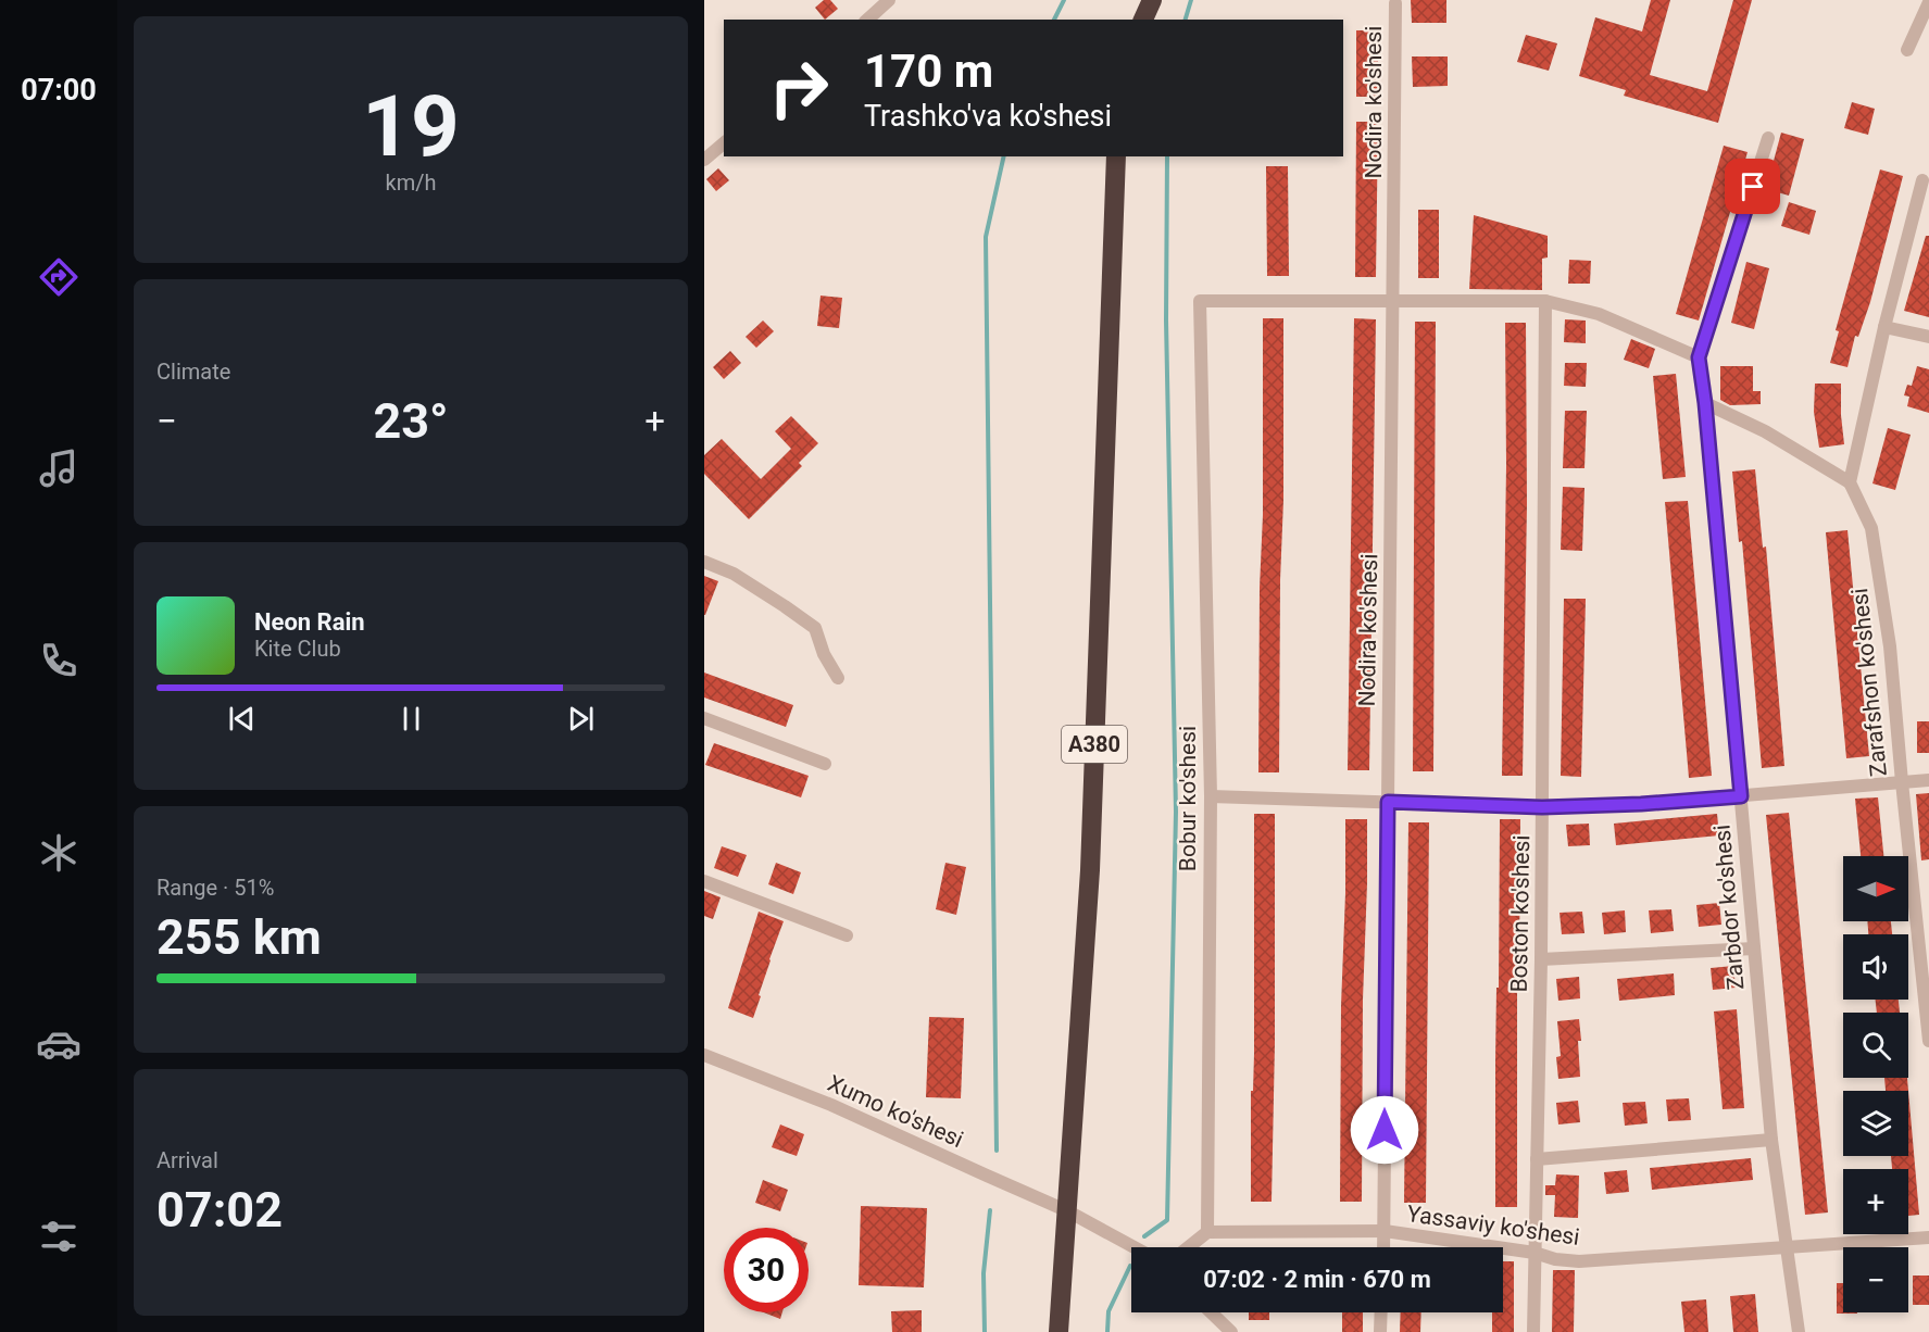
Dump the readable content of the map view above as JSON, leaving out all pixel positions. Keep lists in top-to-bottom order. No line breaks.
{"streets":{"highway":["A380"],"street":["Nodira ko'shesi","Zarafshon ko'shesi","Bobur ko'shesi","Zarbdor ko'shesi","Boston ko'shesi","Xumo ko'shesi","Yassaviy ko'shesi"]},"crossings":[["Nodira ko'shesi","Bobur ko'shesi"],["Nodira ko'shesi","Yassaviy ko'shesi"],["A380","Xumo ko'shesi"],["Bobur ko'shesi","Yassaviy ko'shesi"],["Zarbdor ko'shesi","Yassaviy ko'shesi"],["Boston ko'shesi","Yassaviy ko'shesi"]],"north":"right","page":{"tabs":"07:00","tile":[["19","km/h"],"Climate",["Range · 51%","255 km"],["Arrival","07:02"]],"turn":["170 m","Trashko'va ko'shesi"],"heat":["−","23°","+"],"song":["Neon Rain","Kite Club"],"map_buttons":["+","−"],"limit":"30","trip":"07:02 · 2 min · 670 m"}}
